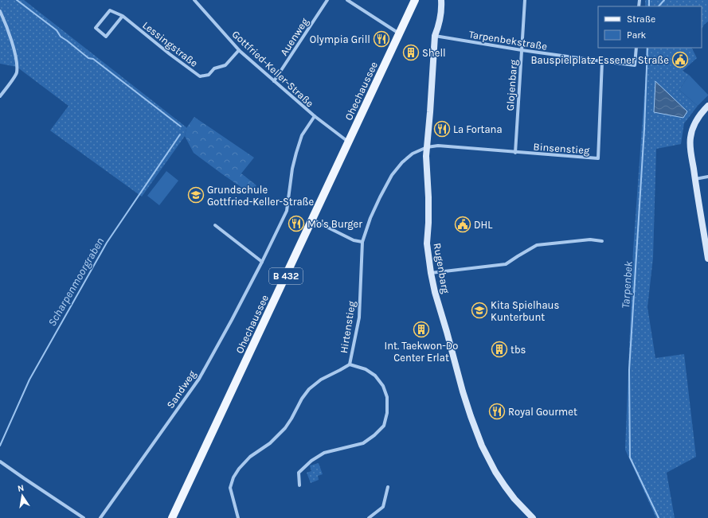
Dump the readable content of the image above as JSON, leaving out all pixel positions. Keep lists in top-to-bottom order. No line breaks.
{"streets":{"main road":["Ohechaussee","B 432"],"street":["Auenweg","Tarpenbekstraße","Lessingstraße","Gottfried-Keller-Straße","Glojenbarg","Binsenstieg","Rugenbarg","Hirtenstieg","Sandweg"]},"crossings":[["Auenweg","Gottfried-Keller-Straße"],["Tarpenbekstraße","Glojenbarg"],["Tarpenbekstraße","Binsenstieg"],["Tarpenbekstraße","Rugenbarg"],["Lessingstraße","Gottfried-Keller-Straße"],["Gottfried-Keller-Straße","Ohechaussee"],["Gottfried-Keller-Straße","Sandweg"],["Glojenbarg","Binsenstieg"],["Binsenstieg","Rugenbarg"],["Binsenstieg","Hirtenstieg"],["Rugenbarg","Hirtenstieg"]],"water":["Scharpenmoorgraben","Tarpenbek"],"places":{"restaurant":["Olympia Grill","La Fortana","Mo's Burger","Royal Gourmet"],"building":["Shell","Int. Taekwon-Do Center Erlat","tbs"],"public building":["Bauspielplatz Essener Straße","DHL"],"school or university":["Grundschule Gottfried-Keller-Straße","Kita Spielhaus Kunterbunt"]},"legend":["Straße","Park"],"north":"top"}
